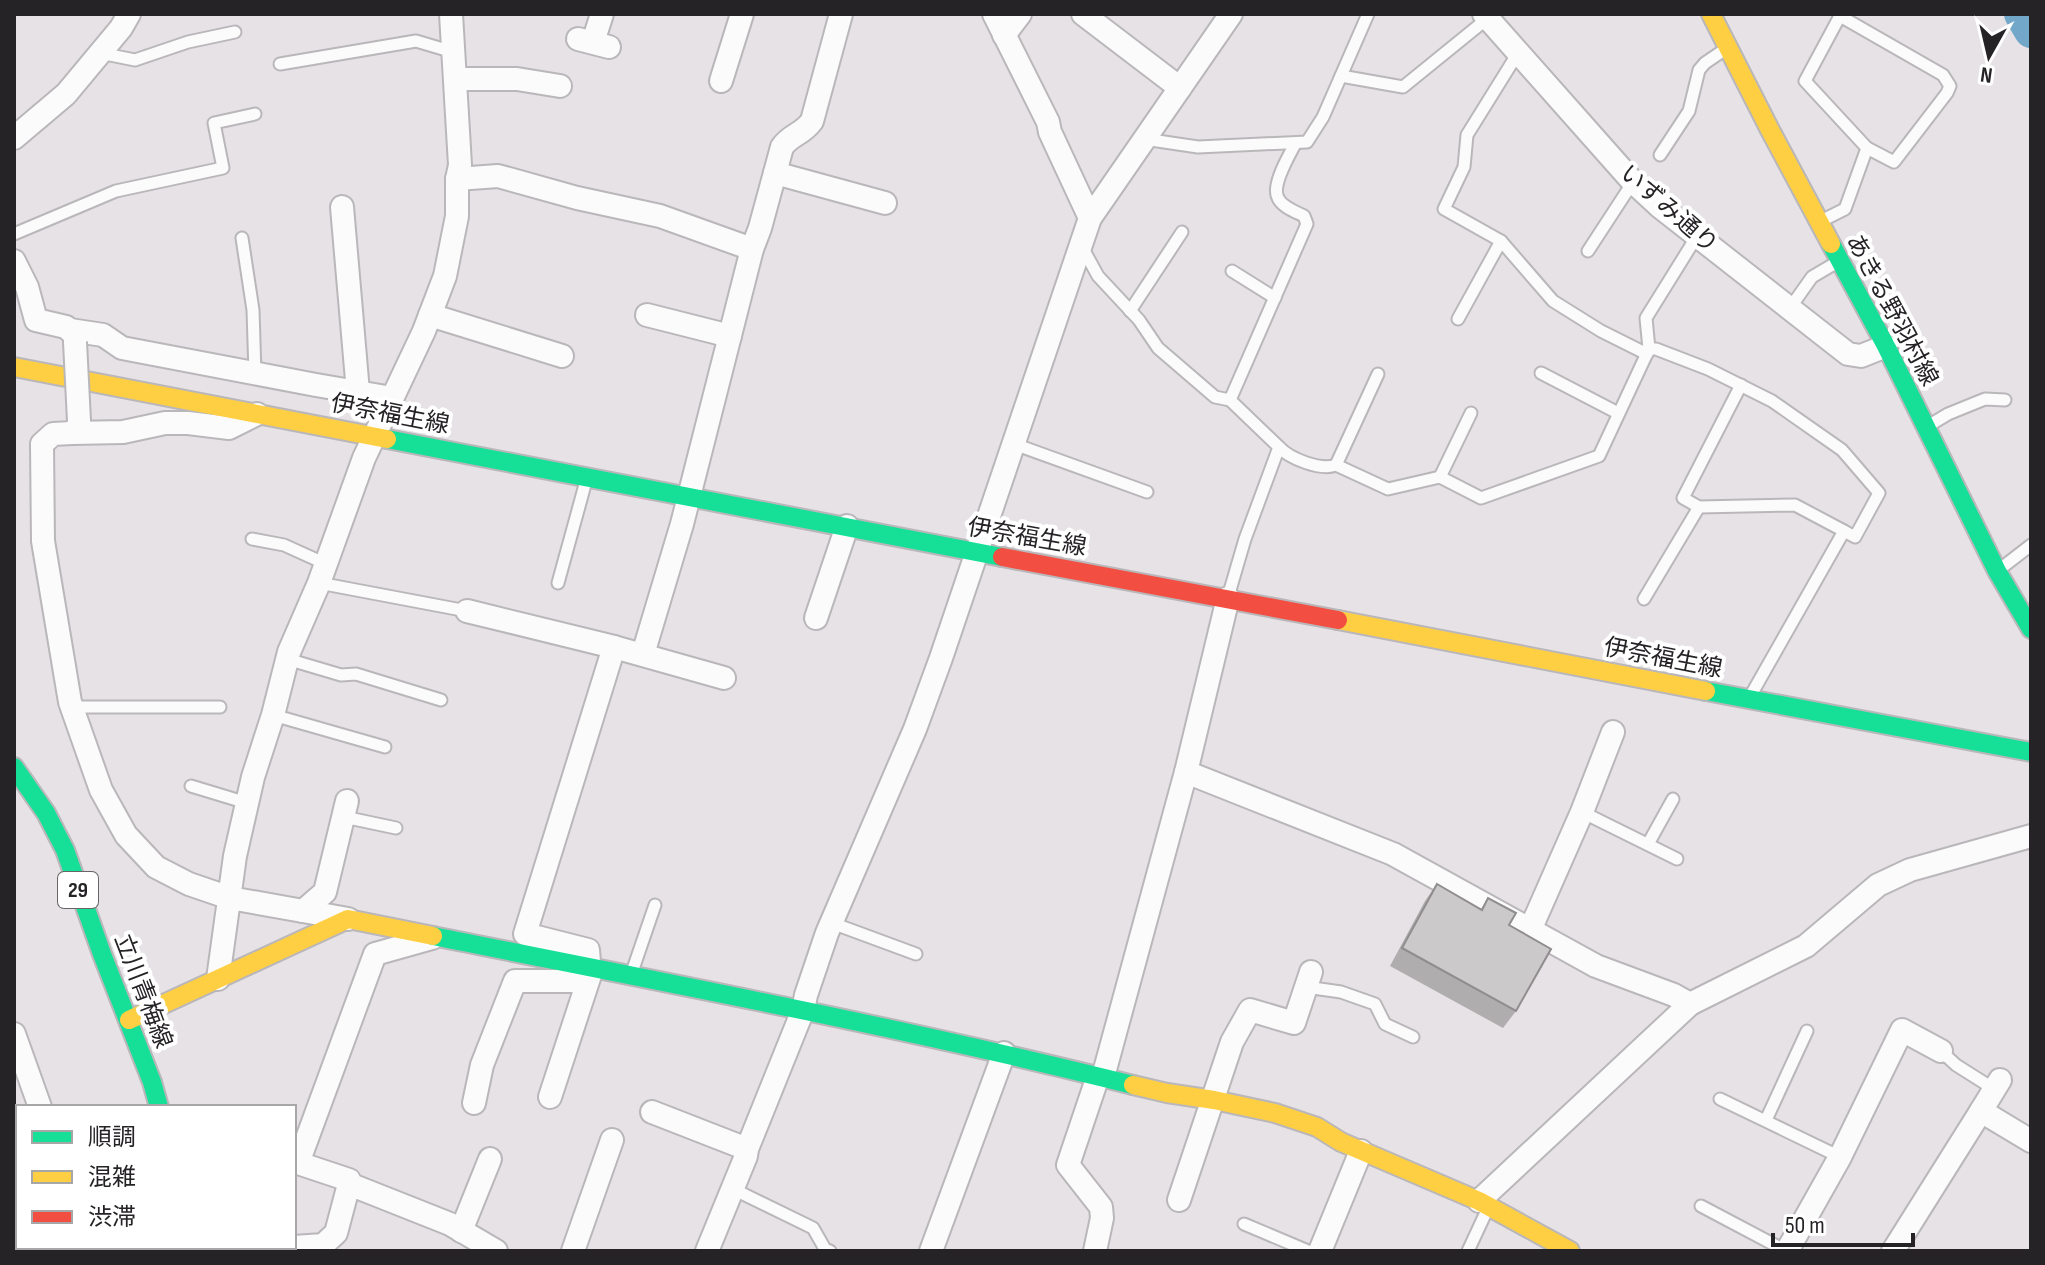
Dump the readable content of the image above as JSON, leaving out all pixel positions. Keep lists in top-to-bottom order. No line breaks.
{"streets":{"main road":["あきる野羽村線","伊奈福生線","29","立川青梅線"],"street":["いずみ通り"]},"crossings":[["いずみ通り","あきる野羽村線"]],"legend":["順調","混雑","渋滞"],"scale_bar":"50 m","north":"bottom"}
